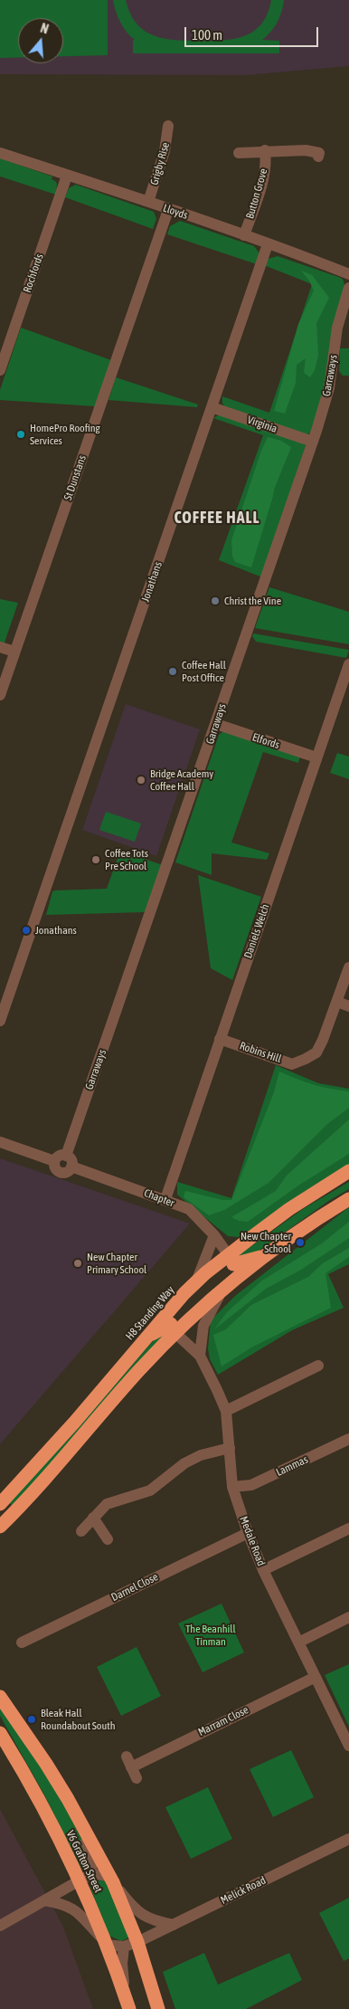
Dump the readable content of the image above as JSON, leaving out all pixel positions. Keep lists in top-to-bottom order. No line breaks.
{"streets":{"highway":["H8 Standing Way","V6 Grafton Street"],"street":["Grigby Rise","Button Grove","Lloyds","Rochfords","Garraways","Virginia","St Dunstans","Jonathans","Elfords","Daniels Welch","Robins Hill","Chapter","Lammas","Medale Road","Darnel Close","Marram Close","Melick Road"]},"crossings":[["Grigby Rise","Lloyds"],["Button Grove","Lloyds"],["Lloyds","Rochfords"],["Lloyds","St Dunstans"],["Lloyds","Jonathans"],["Garraways","Virginia"],["Garraways","Elfords"],["Garraways","Chapter"],["Virginia","Jonathans"],["Elfords","Daniels Welch"],["Daniels Welch","Robins Hill"],["Daniels Welch","Chapter"],["Chapter","H8 Standing Way"],["H8 Standing Way","Medale Road"],["Lammas","Medale Road"],["Medale Road","Darnel Close"],["Medale Road","Marram Close"],["V6 Grafton Street","Melick Road"]],"districts":["COFFEE HALL"],"parks":["The Beanhill Tinman"],"places":["HomePro Roofing Services","Christ the Vine","Coffee Hall Post Office","Bridge Academy Coffee Hall","Coffee Tots Pre School","Jonathans","New Chapter School","New Chapter Primary School","Bleak Hall Roundabout South"],"scale_bar":"100 m","north":"top"}
